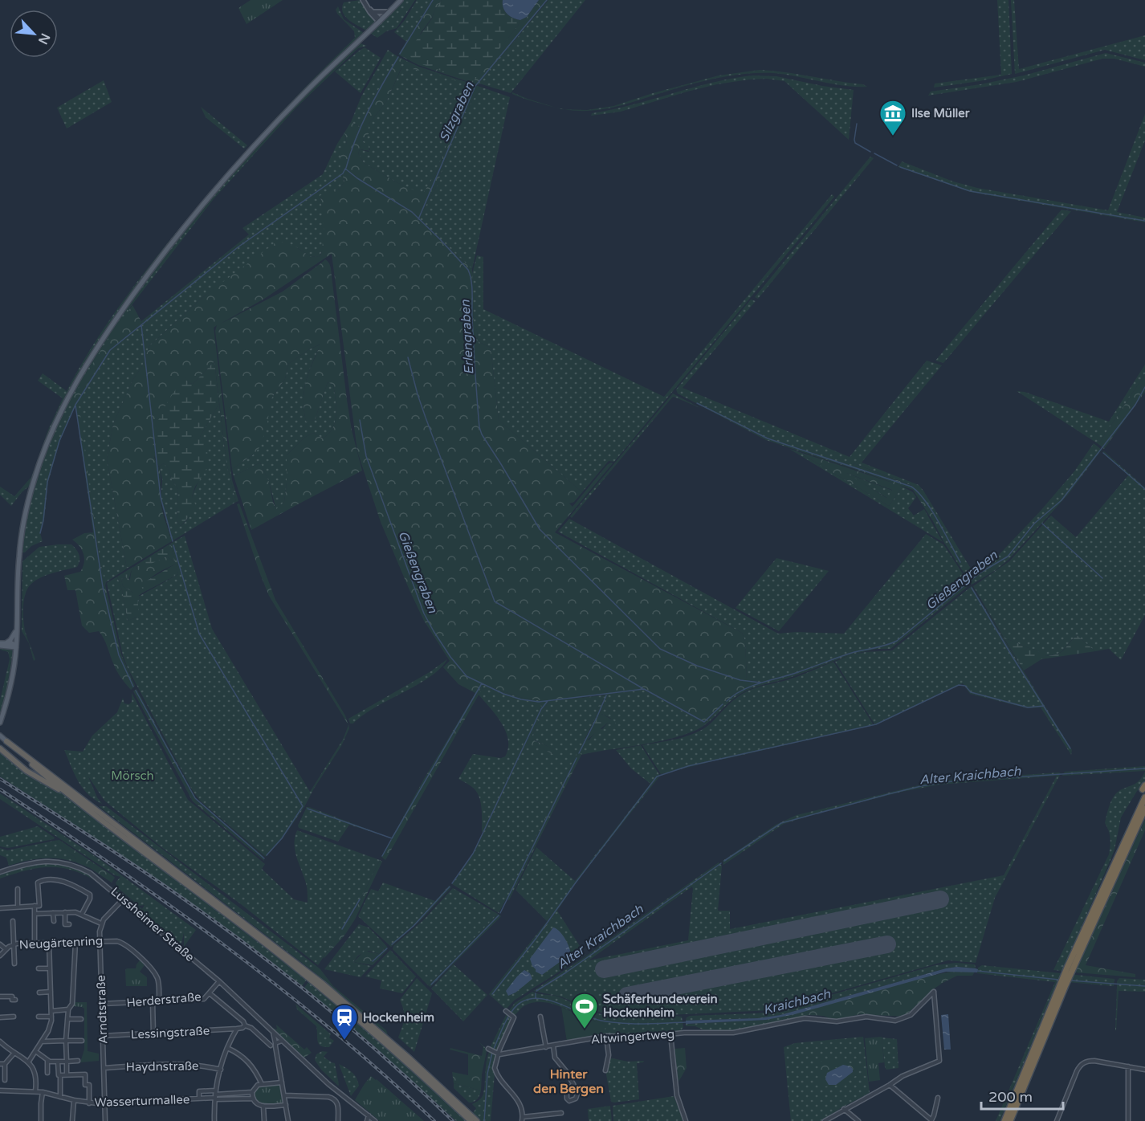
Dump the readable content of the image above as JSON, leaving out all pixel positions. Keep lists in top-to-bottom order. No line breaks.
{"streets":{"street":["Lussheimer Straße","Neugärtenring","Herderstraße","Arndtstraße","Lessingstraße","Altwingertweg","Haydnstraße","Wasserturmallee"]},"crossings":[["Lussheimer Straße","Herderstraße"],["Neugärtenring","Herderstraße"],["Neugärtenring","Arndtstraße"],["Herderstraße","Arndtstraße"],["Arndtstraße","Lessingstraße"],["Arndtstraße","Haydnstraße"],["Arndtstraße","Wasserturmallee"]],"districts":["Hinter den Bergen"],"water":["Silzgraben","Erlengraben","Gießengraben","Alter Kraichbach","Kraichbach"],"parks":["Mörsch"],"places":{"museum":["Ilse Müller"],"sports":["Schäferhundeverein Hockenheim"],"station":["Hockenheim"]},"scale_bar":"200 m","north":"bottom right"}
